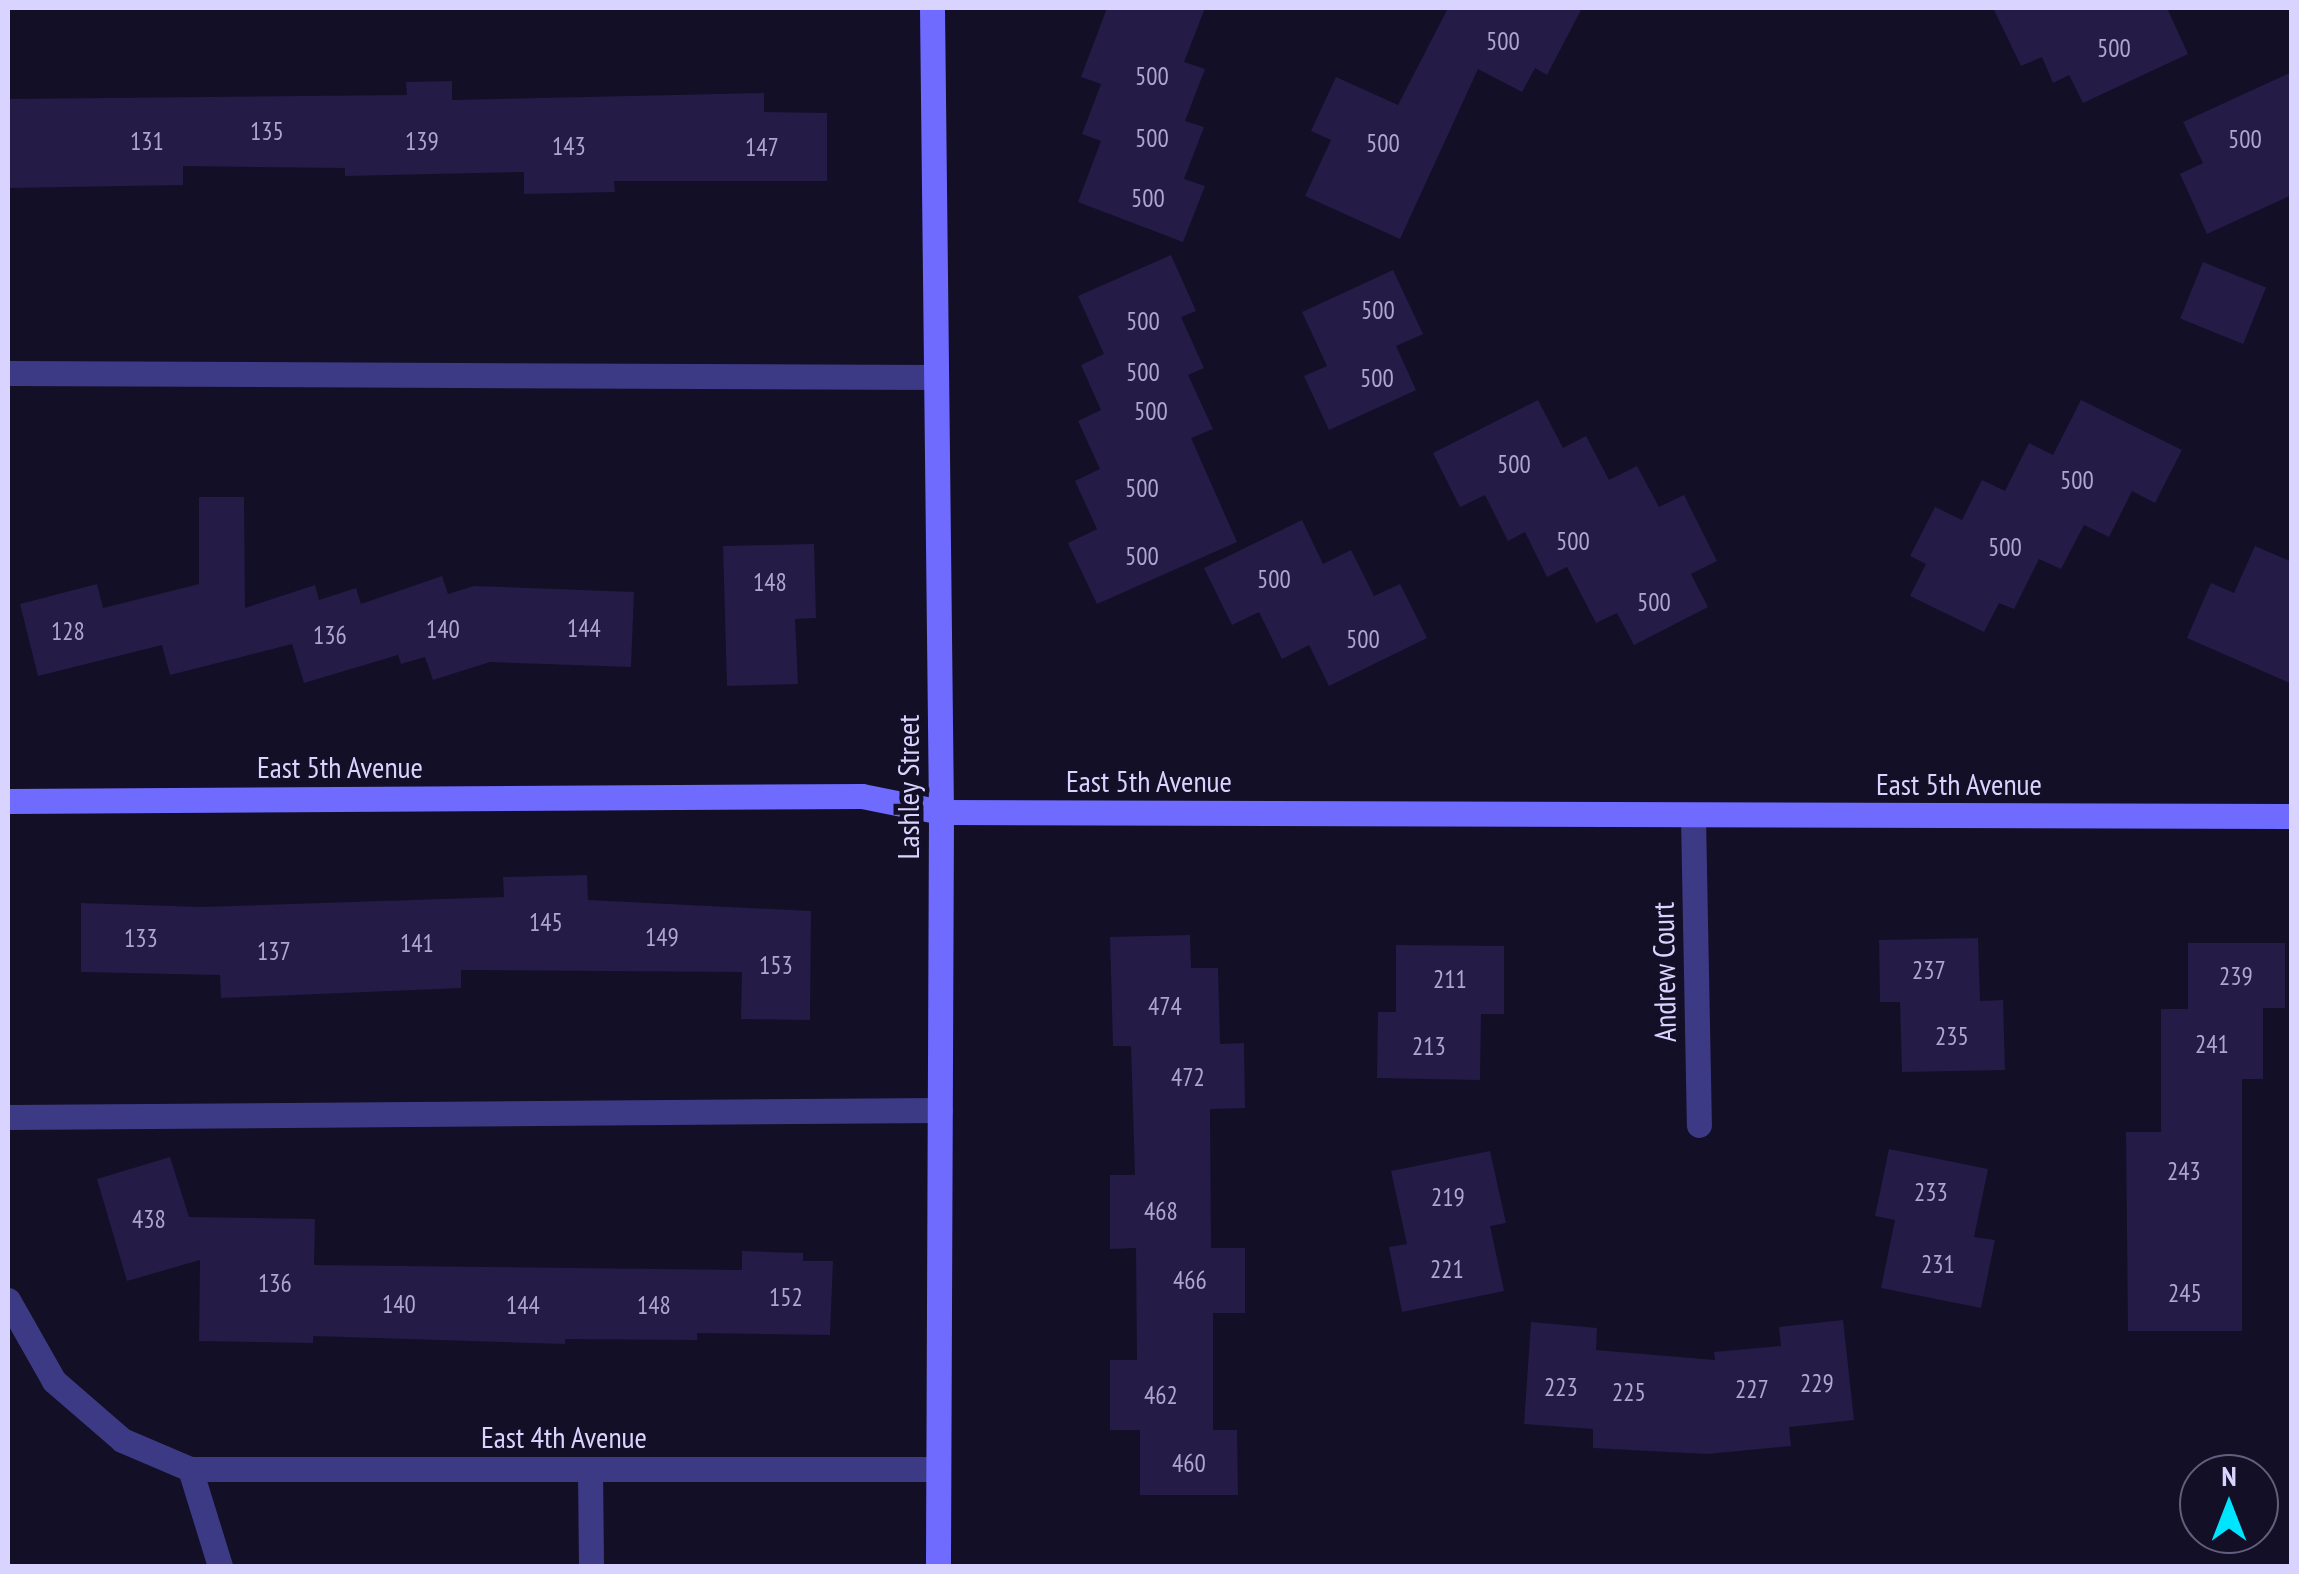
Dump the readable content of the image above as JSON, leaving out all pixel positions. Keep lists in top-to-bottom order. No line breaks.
{"streets":{"street":["East 5th Avenue","Lashley Street","Andrew Court","East 4th Avenue"]},"crossings":[["East 5th Avenue","Lashley Street"],["East 5th Avenue","Andrew Court"],["Lashley Street","East 4th Avenue"]],"house_numbers":["500","500","500","135","500","500","131","139","500","143","147","500","500","500","500","500","500","500","500","500","500","500","500","500","148","500","144","140","128","136","500","145","149","133","141","137","153","237","239","211","474","235","241","213","472","243","233","219","468","438","231","221","466","136","245","152","140","144","148","229","223","227","225","462","460"],"north":"top"}
